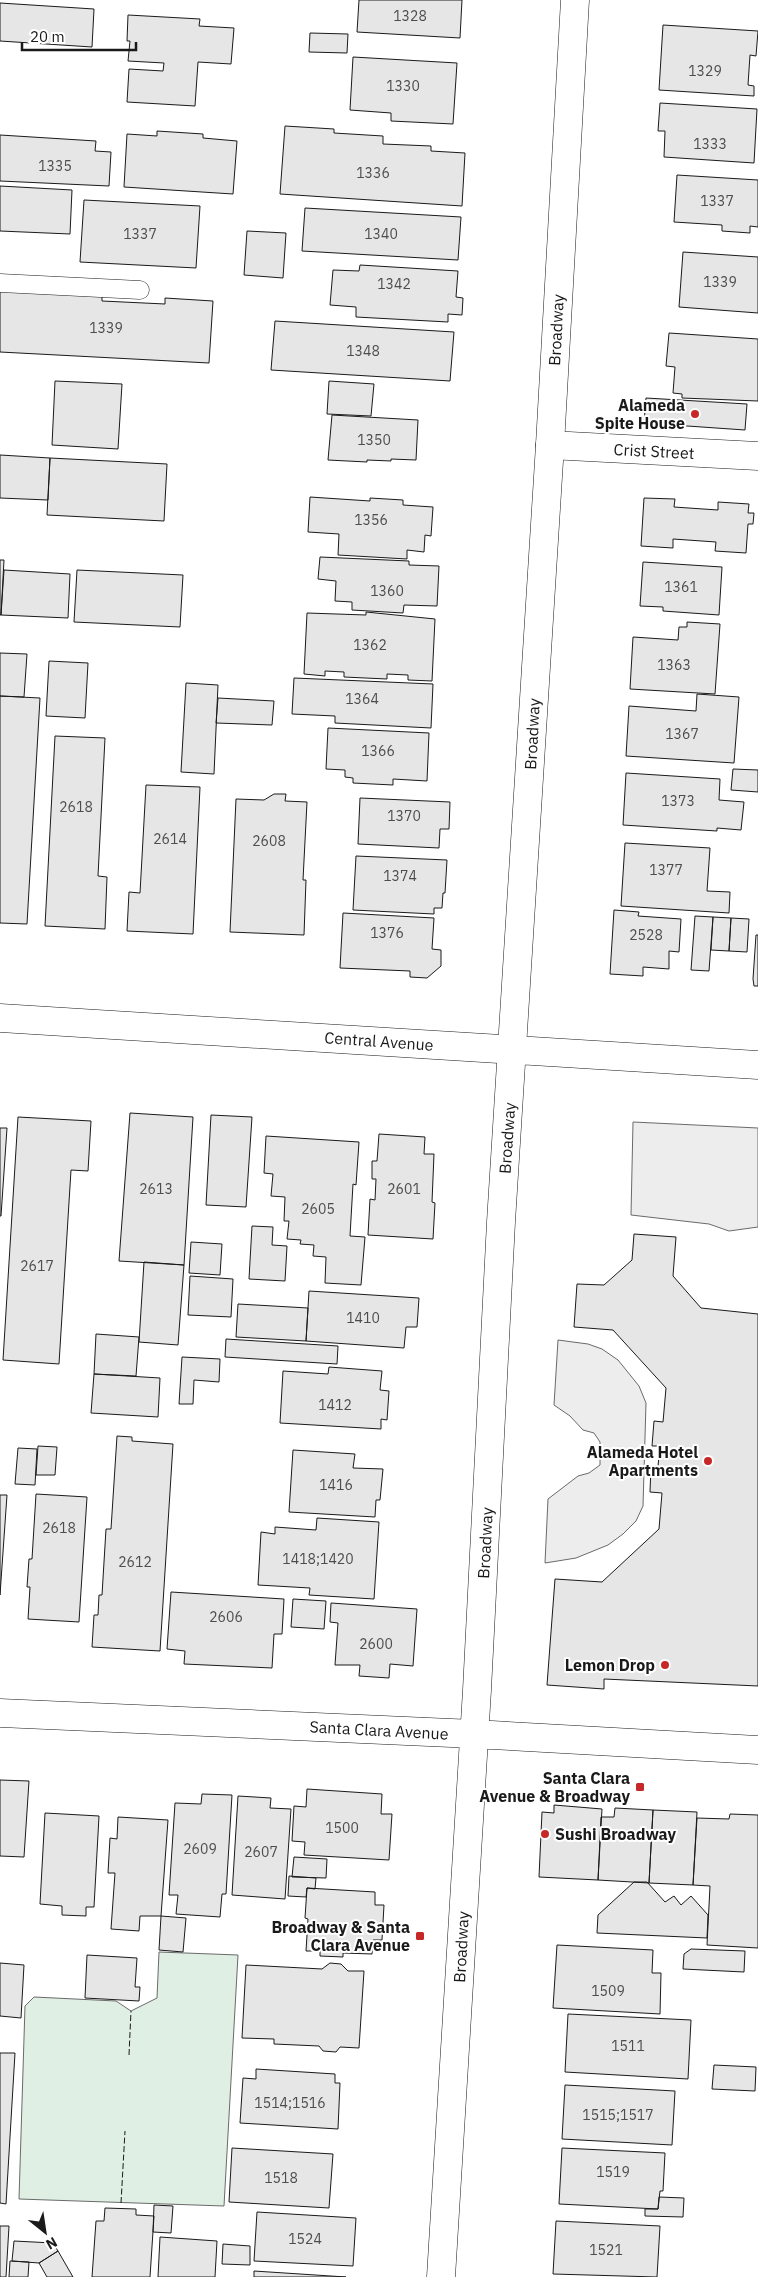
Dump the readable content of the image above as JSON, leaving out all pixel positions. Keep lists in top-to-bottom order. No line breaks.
{"streets":{"street":["Broadway","Crist Street","Central Avenue","Santa Clara Avenue"]},"crossings":[["Broadway","Crist Street"],["Broadway","Central Avenue"],["Broadway","Santa Clara Avenue"]],"places":{"other":["Alameda Spite House","Alameda Hotel Apartments","Lemon Drop","Sushi Broadway"],"transit":["Santa Clara Avenue & Broadway","Broadway & Santa Clara Avenue"]},"house_numbers":["1328","1329","1330","1333","1335","1336","1337","1337","1340","1339","1342","1339","1348","1350","1356","1361","1360","1362","1363","1364","1367","1366","1373","2618","1370","2614","2608","1377","1374","1376","2528","2613","2601","2605","2617","1410","1412","1416","2618","1418;1420","2612","2606","2600","1500","2609","2607","1509","1511","1514;1516","1515;1517","1519","1518","1524","1521"],"scale_bar":"20 m","north":"bottom right"}
